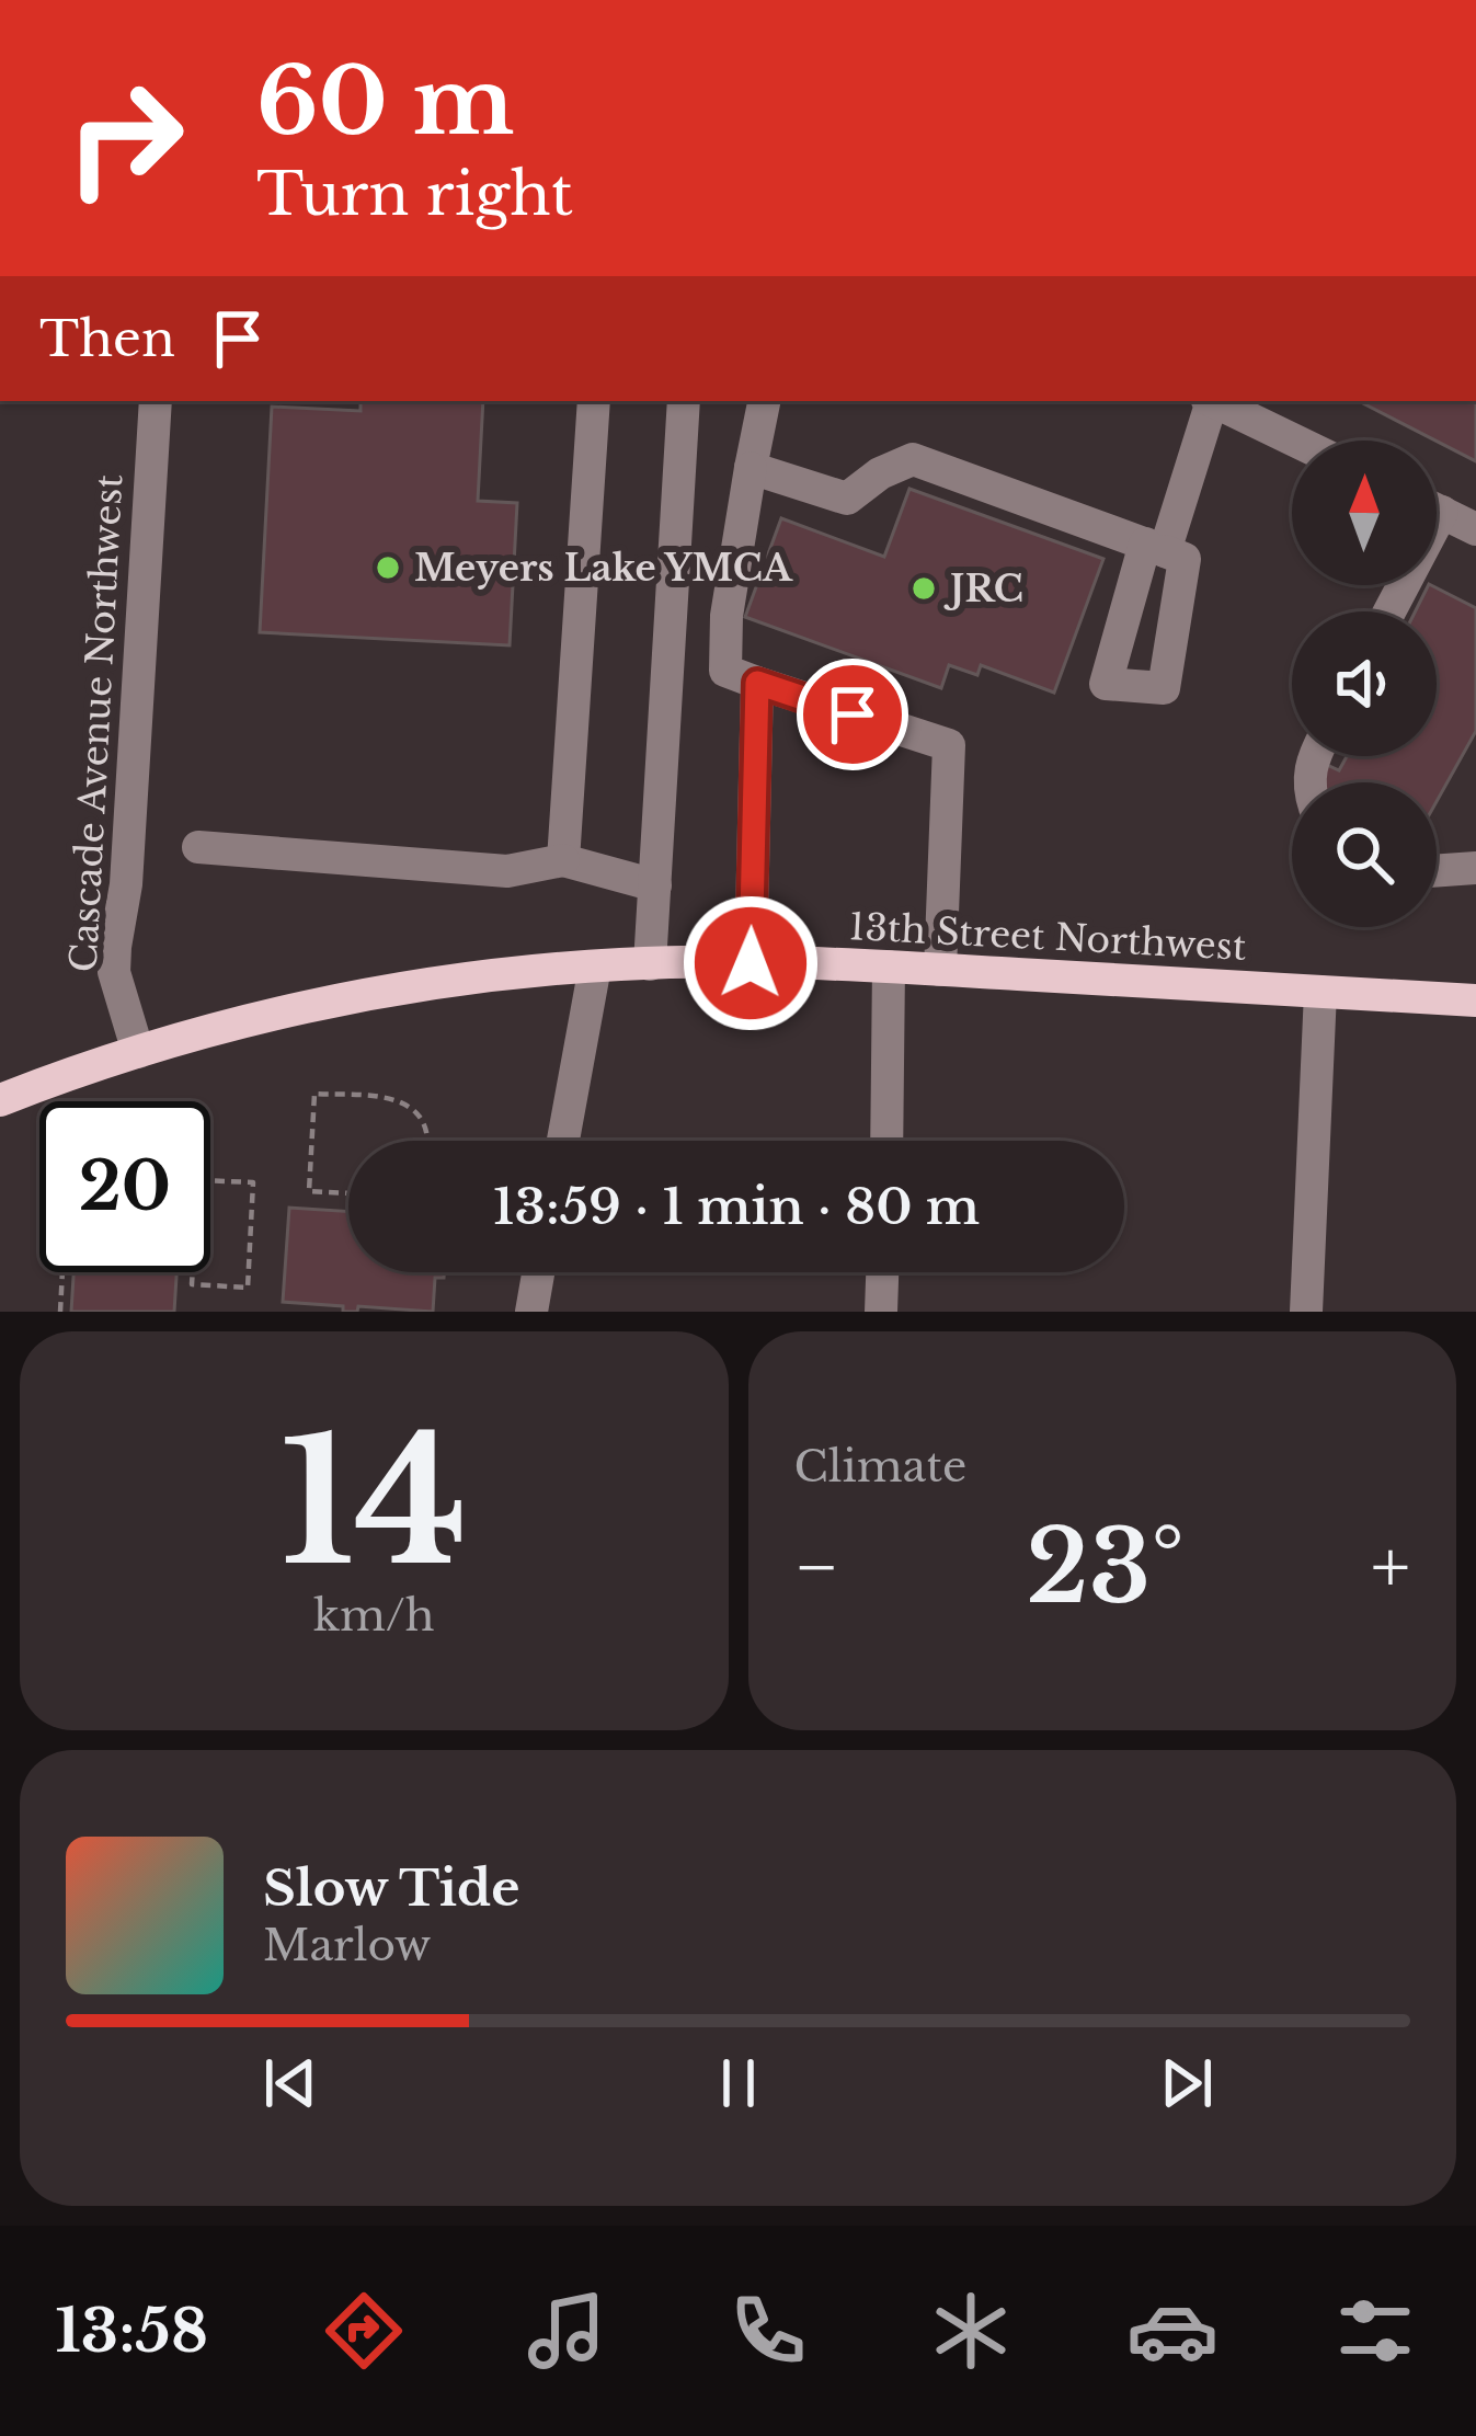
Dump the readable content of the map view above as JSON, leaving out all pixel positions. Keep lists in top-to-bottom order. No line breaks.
{"streets":{"main road":["13th Street Northwest"],"street":["Cascade Avenue Northwest"]},"crossings":[["Cascade Avenue Northwest","13th Street Northwest"]],"places":["Meyers Lake YMCA","JRC"],"north":"top","page":{"turn":["60 m","Turn right"],"then":"Then","limit":"20","trip":"13:59 · 1 min · 80 m","tile":[["14","km/h"],"Climate"],"heat":["−","23°","+"],"song":["Slow Tide","Marlow"],"tabs":"13:58"}}
